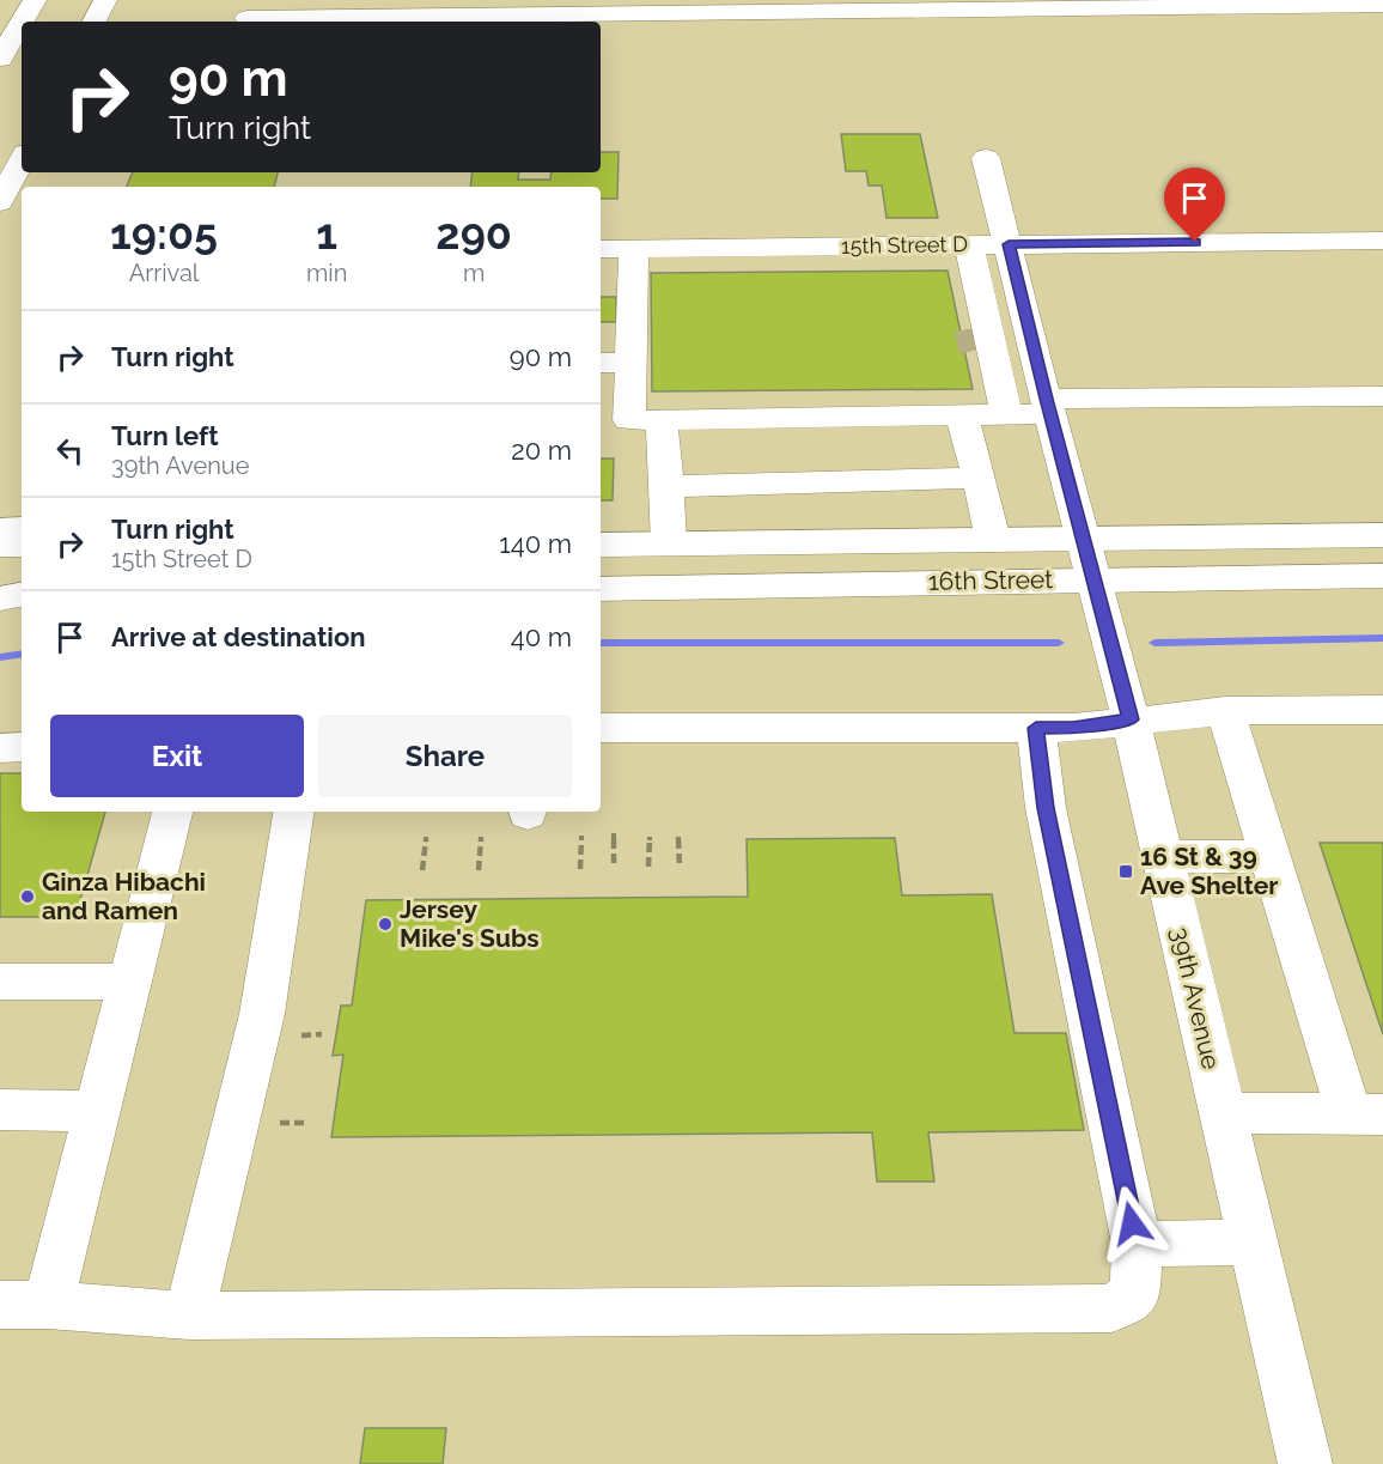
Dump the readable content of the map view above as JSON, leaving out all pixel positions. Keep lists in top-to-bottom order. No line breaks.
{"streets":{"main road":["15th Street D","16th Street","39th Avenue"]},"crossings":[["15th Street D","39th Avenue"],["16th Street","39th Avenue"]],"places":{"transit":["16 St & 39 Ave Shelter"],"other":["Ginza Hibachi and Ramen","Jersey Mike's Subs"]},"page":{"turn":["90 m","Turn right"],"eta":["19:05","Arrival","1","min","290","m"],"list":[{"name":"Turn right","value":"90 m"},{"name":"Turn left","note":"39th Avenue","value":"20 m"},{"name":"Turn right","note":"15th Street D","value":"140 m"},{"name":"Arrive at destination","value":"40 m"}],"buttons":["Exit","Share"]}}
